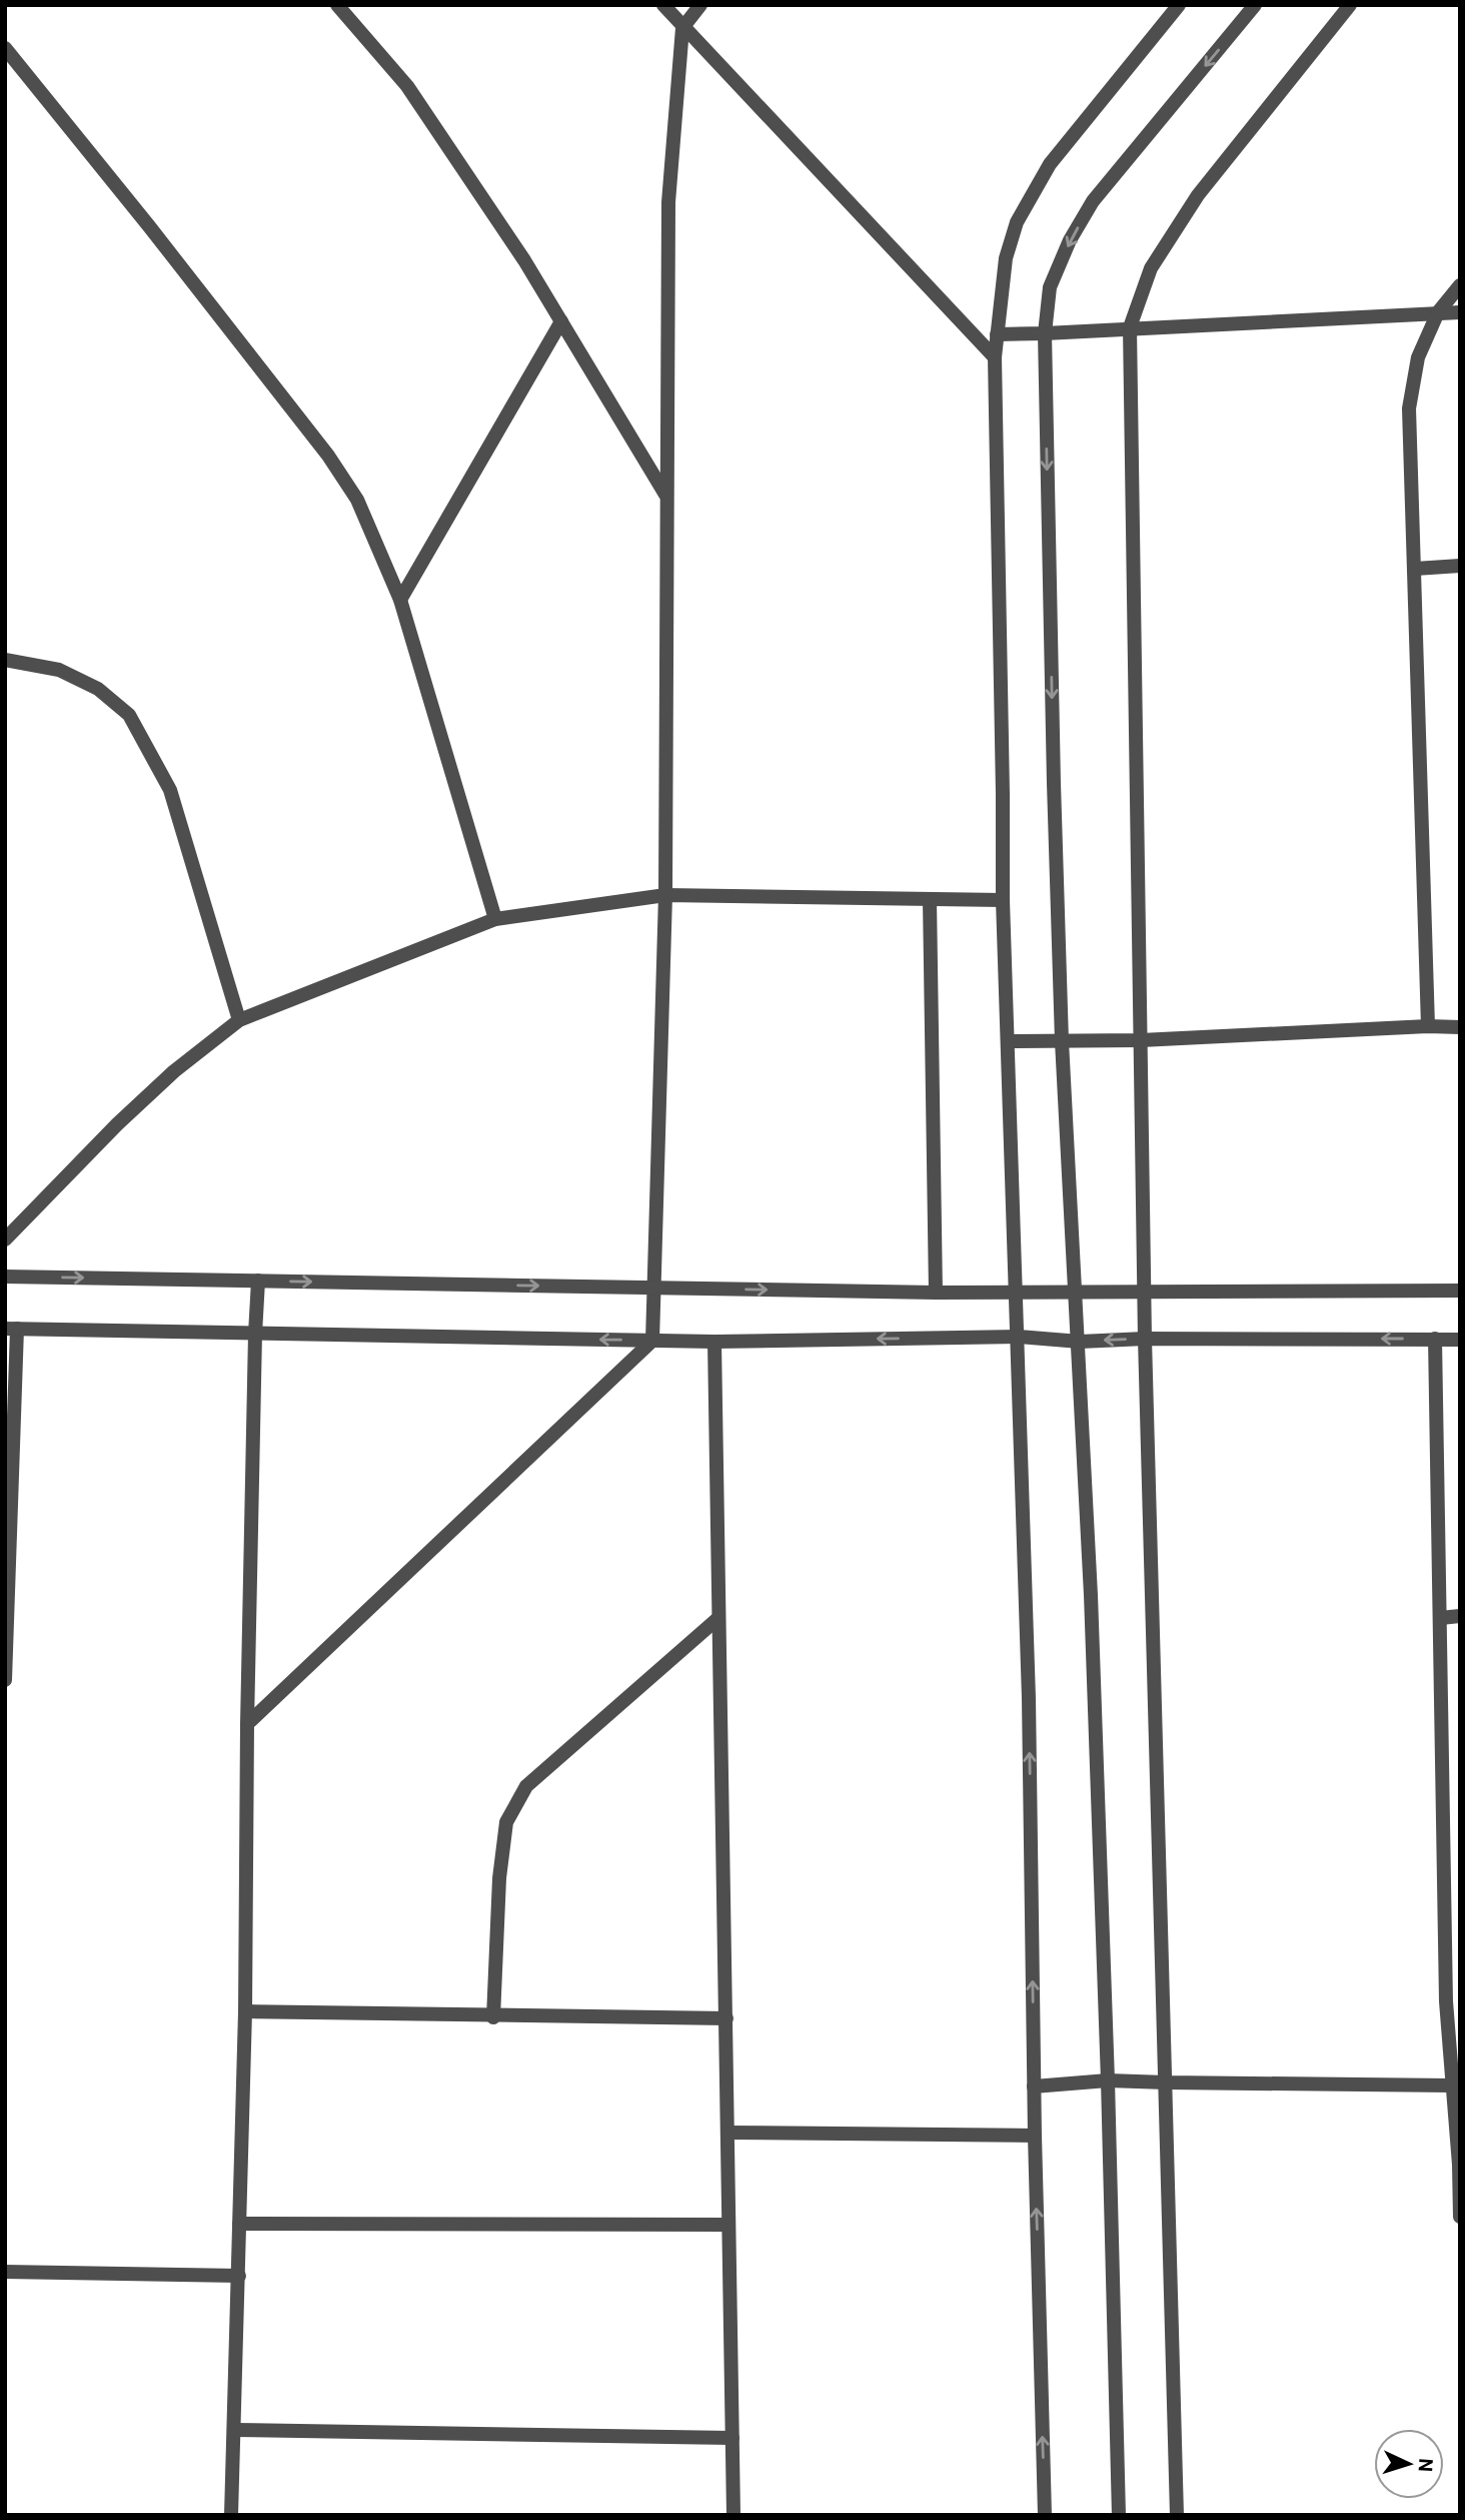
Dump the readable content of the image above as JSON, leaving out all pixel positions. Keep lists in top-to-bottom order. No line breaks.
{"north":"right"}
